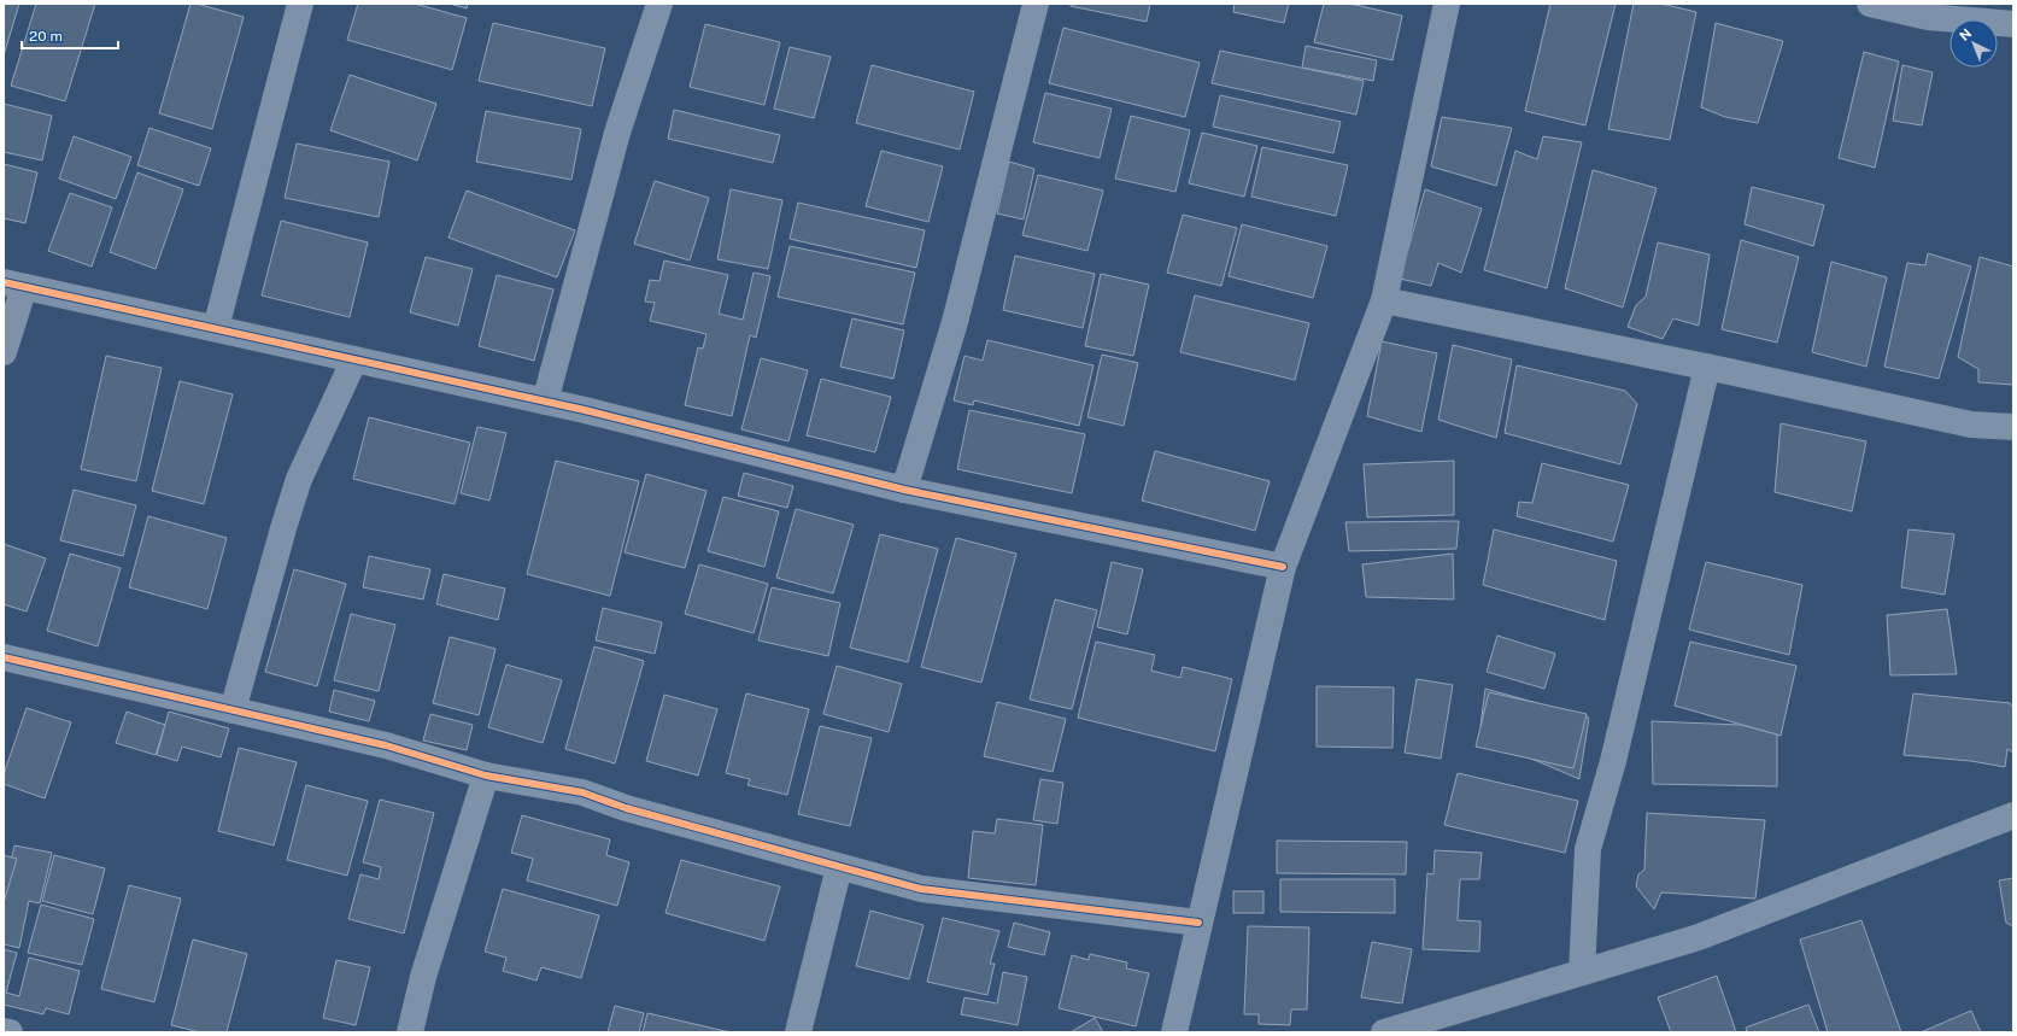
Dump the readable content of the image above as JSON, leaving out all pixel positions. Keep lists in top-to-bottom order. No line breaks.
{"scale_bar":"20 m","north":"top left"}
